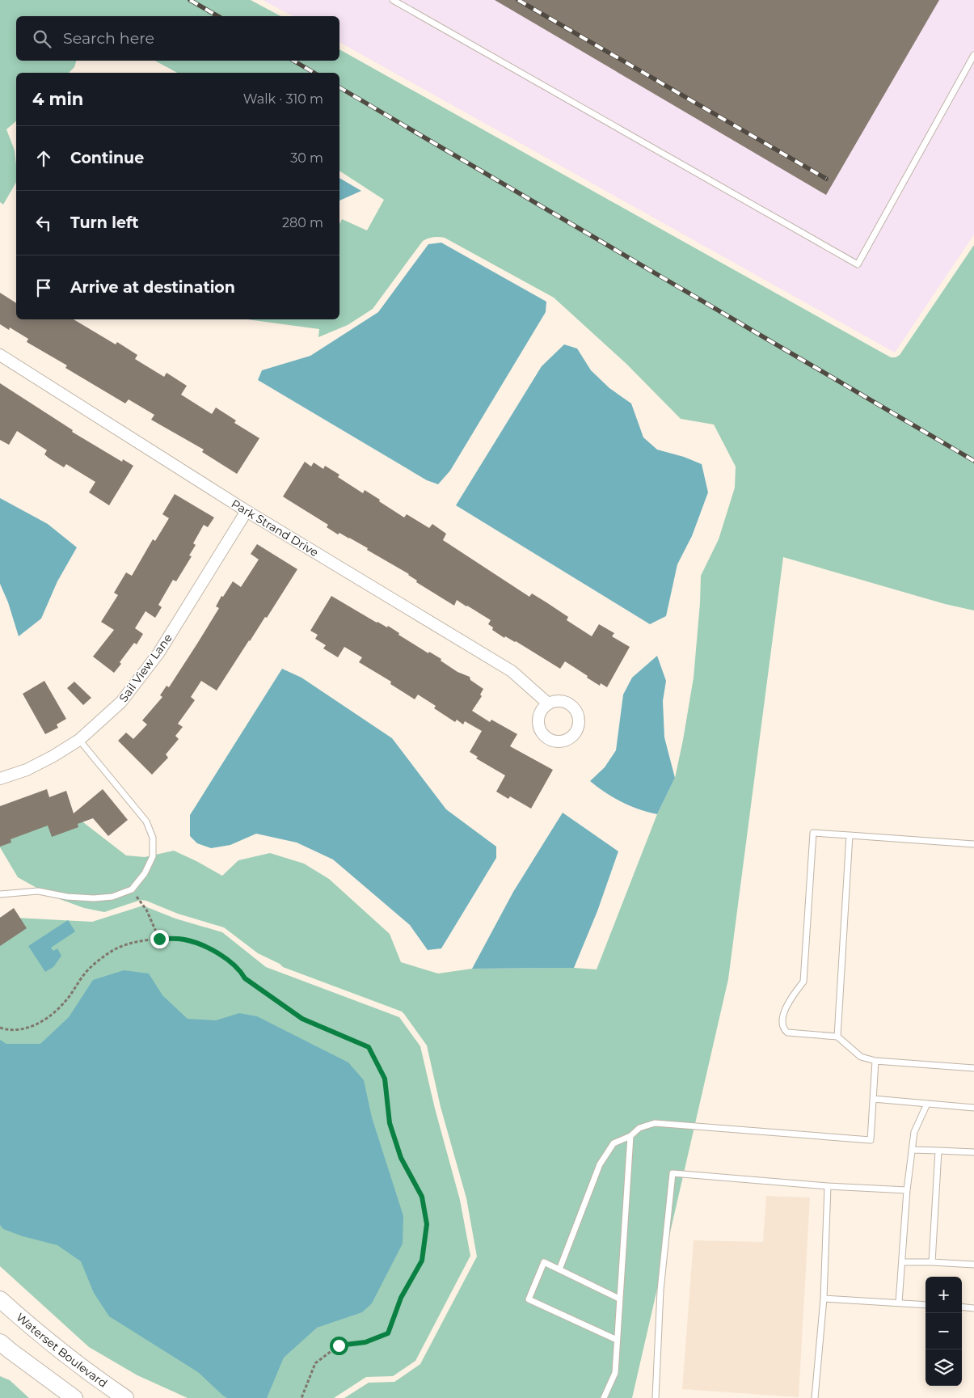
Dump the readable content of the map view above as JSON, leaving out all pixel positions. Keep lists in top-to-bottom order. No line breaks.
{"streets":{"street":["Park Strand Drive","Sail View Lane","Waterset Boulevard"]},"crossings":[["Park Strand Drive","Sail View Lane"]],"page":{"search":"Search here","heading":["4 min","Walk · 310 m"],"list":[["Continue","30 m"],["Turn left","280 m"],"Arrive at destination"],"map_buttons":["+","−"]}}
